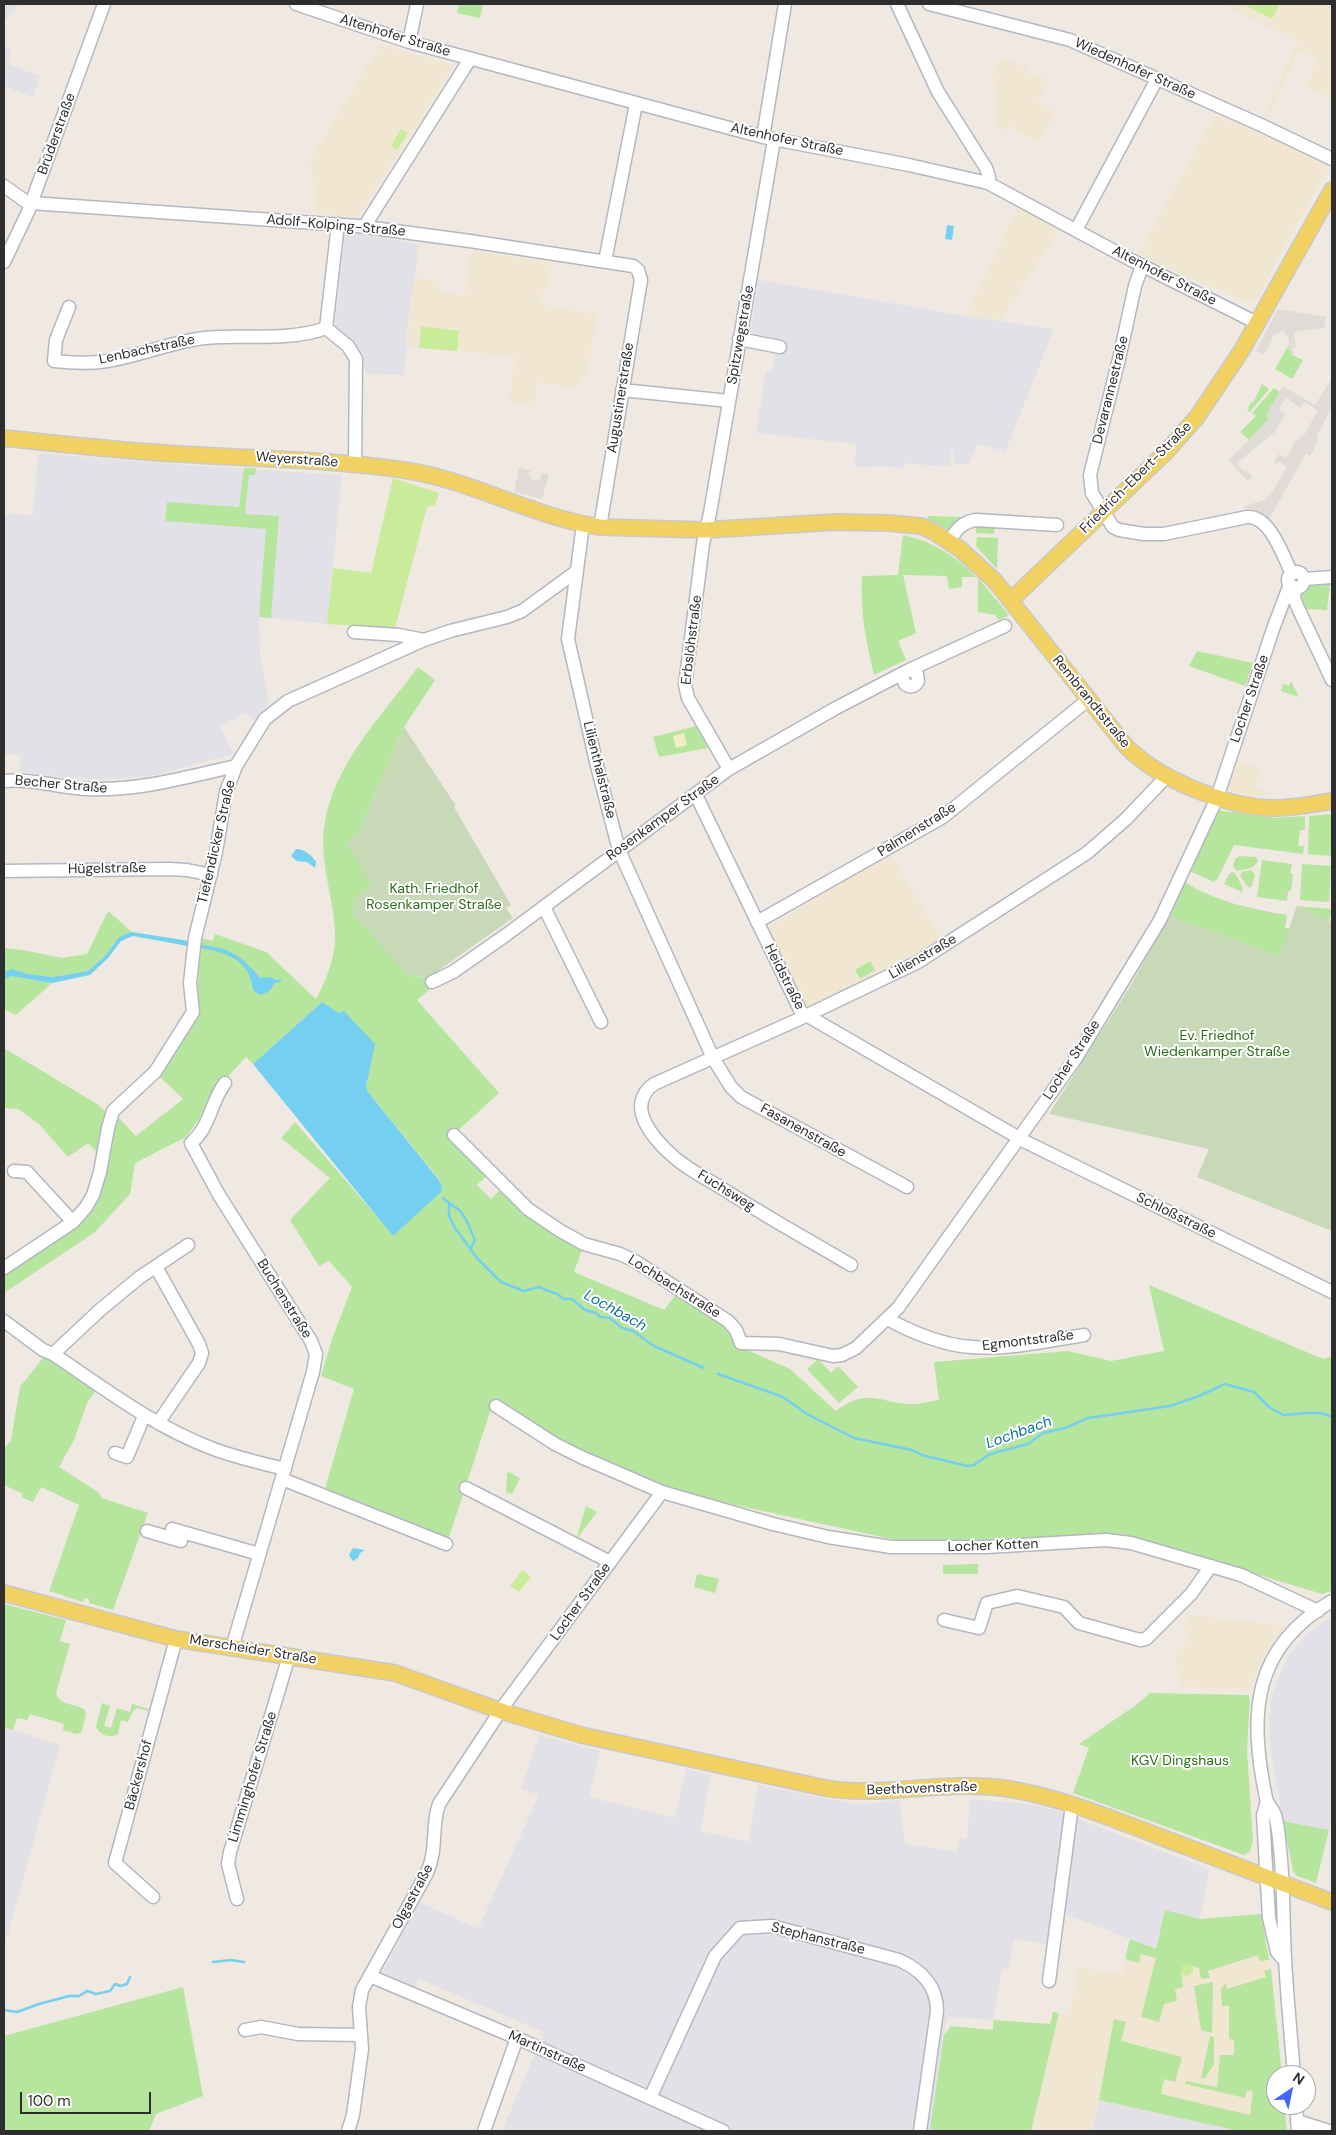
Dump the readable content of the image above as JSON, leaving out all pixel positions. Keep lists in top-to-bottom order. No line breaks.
{"streets":{"main road":["Weyerstraße","Friedrich-Ebert-Straße","Rembrandtstraße","Merscheider Straße","Beethovenstraße"],"street":["Altenhofer Straße","Wiedenhofer Straße","Brüderstraße","Adolf-Kolping-Straße","Spitzwegstraße","Lenbachstraße","Devarannestraße","Augustinerstraße","Erbslöhstraße","Locher Straße","Lilienthalstraße","Becher Straße","Rosenkamper Straße","Palmenstraße","Tiefendicker Straße","Hügelstraße","Lilienstraße","Heidstraße","Fasanenstraße","Fuchsweg","Schloßstraße","Lochbachstraße","Buchenstraße","Egmontstraße","Locher Kotten","Bäckershof","Limminghofer Straße","Olgastraße","Stephanstraße","Martinstraße"]},"crossings":[["Altenhofer Straße","Spitzwegstraße"],["Altenhofer Straße","Devarannestraße"],["Altenhofer Straße","Friedrich-Ebert-Straße"],["Brüderstraße","Adolf-Kolping-Straße"],["Adolf-Kolping-Straße","Augustinerstraße"],["Spitzwegstraße","Erbslöhstraße"],["Devarannestraße","Friedrich-Ebert-Straße"],["Devarannestraße","Locher Straße"],["Weyerstraße","Lilienthalstraße"],["Friedrich-Ebert-Straße","Rembrandtstraße"],["Erbslöhstraße","Rosenkamper Straße"],["Locher Straße","Rembrandtstraße"],["Locher Straße","Heidstraße"],["Locher Straße","Schloßstraße"],["Locher Straße","Lochbachstraße"],["Locher Straße","Egmontstraße"],["Locher Straße","Locher Kotten"],["Locher Straße","Merscheider Straße"],["Locher Straße","Beethovenstraße"],["Locher Straße","Olgastraße"],["Rembrandtstraße","Palmenstraße"],["Rembrandtstraße","Lilienstraße"],["Lilienthalstraße","Rosenkamper Straße"],["Lilienthalstraße","Tiefendicker Straße"],["Lilienthalstraße","Lilienstraße"],["Lilienthalstraße","Fasanenstraße"],["Becher Straße","Tiefendicker Straße"],["Rosenkamper Straße","Heidstraße"],["Palmenstraße","Heidstraße"],["Tiefendicker Straße","Hügelstraße"],["Lilienstraße","Heidstraße"],["Lilienstraße","Fasanenstraße"],["Lilienstraße","Fuchsweg"],["Heidstraße","Schloßstraße"],["Buchenstraße","Merscheider Straße"],["Merscheider Straße","Bäckershof"],["Merscheider Straße","Limminghofer Straße"],["Merscheider Straße","Beethovenstraße"],["Merscheider Straße","Olgastraße"],["Beethovenstraße","Olgastraße"],["Olgastraße","Martinstraße"],["Stephanstraße","Martinstraße"]],"water":["Lochbach"],"parks":["Kath. Friedhof Rosenkamper Straße","Ev. Friedhof Wiedenkamper Straße","KGV Dingshaus"],"scale_bar":"100 m","north":"top right"}
